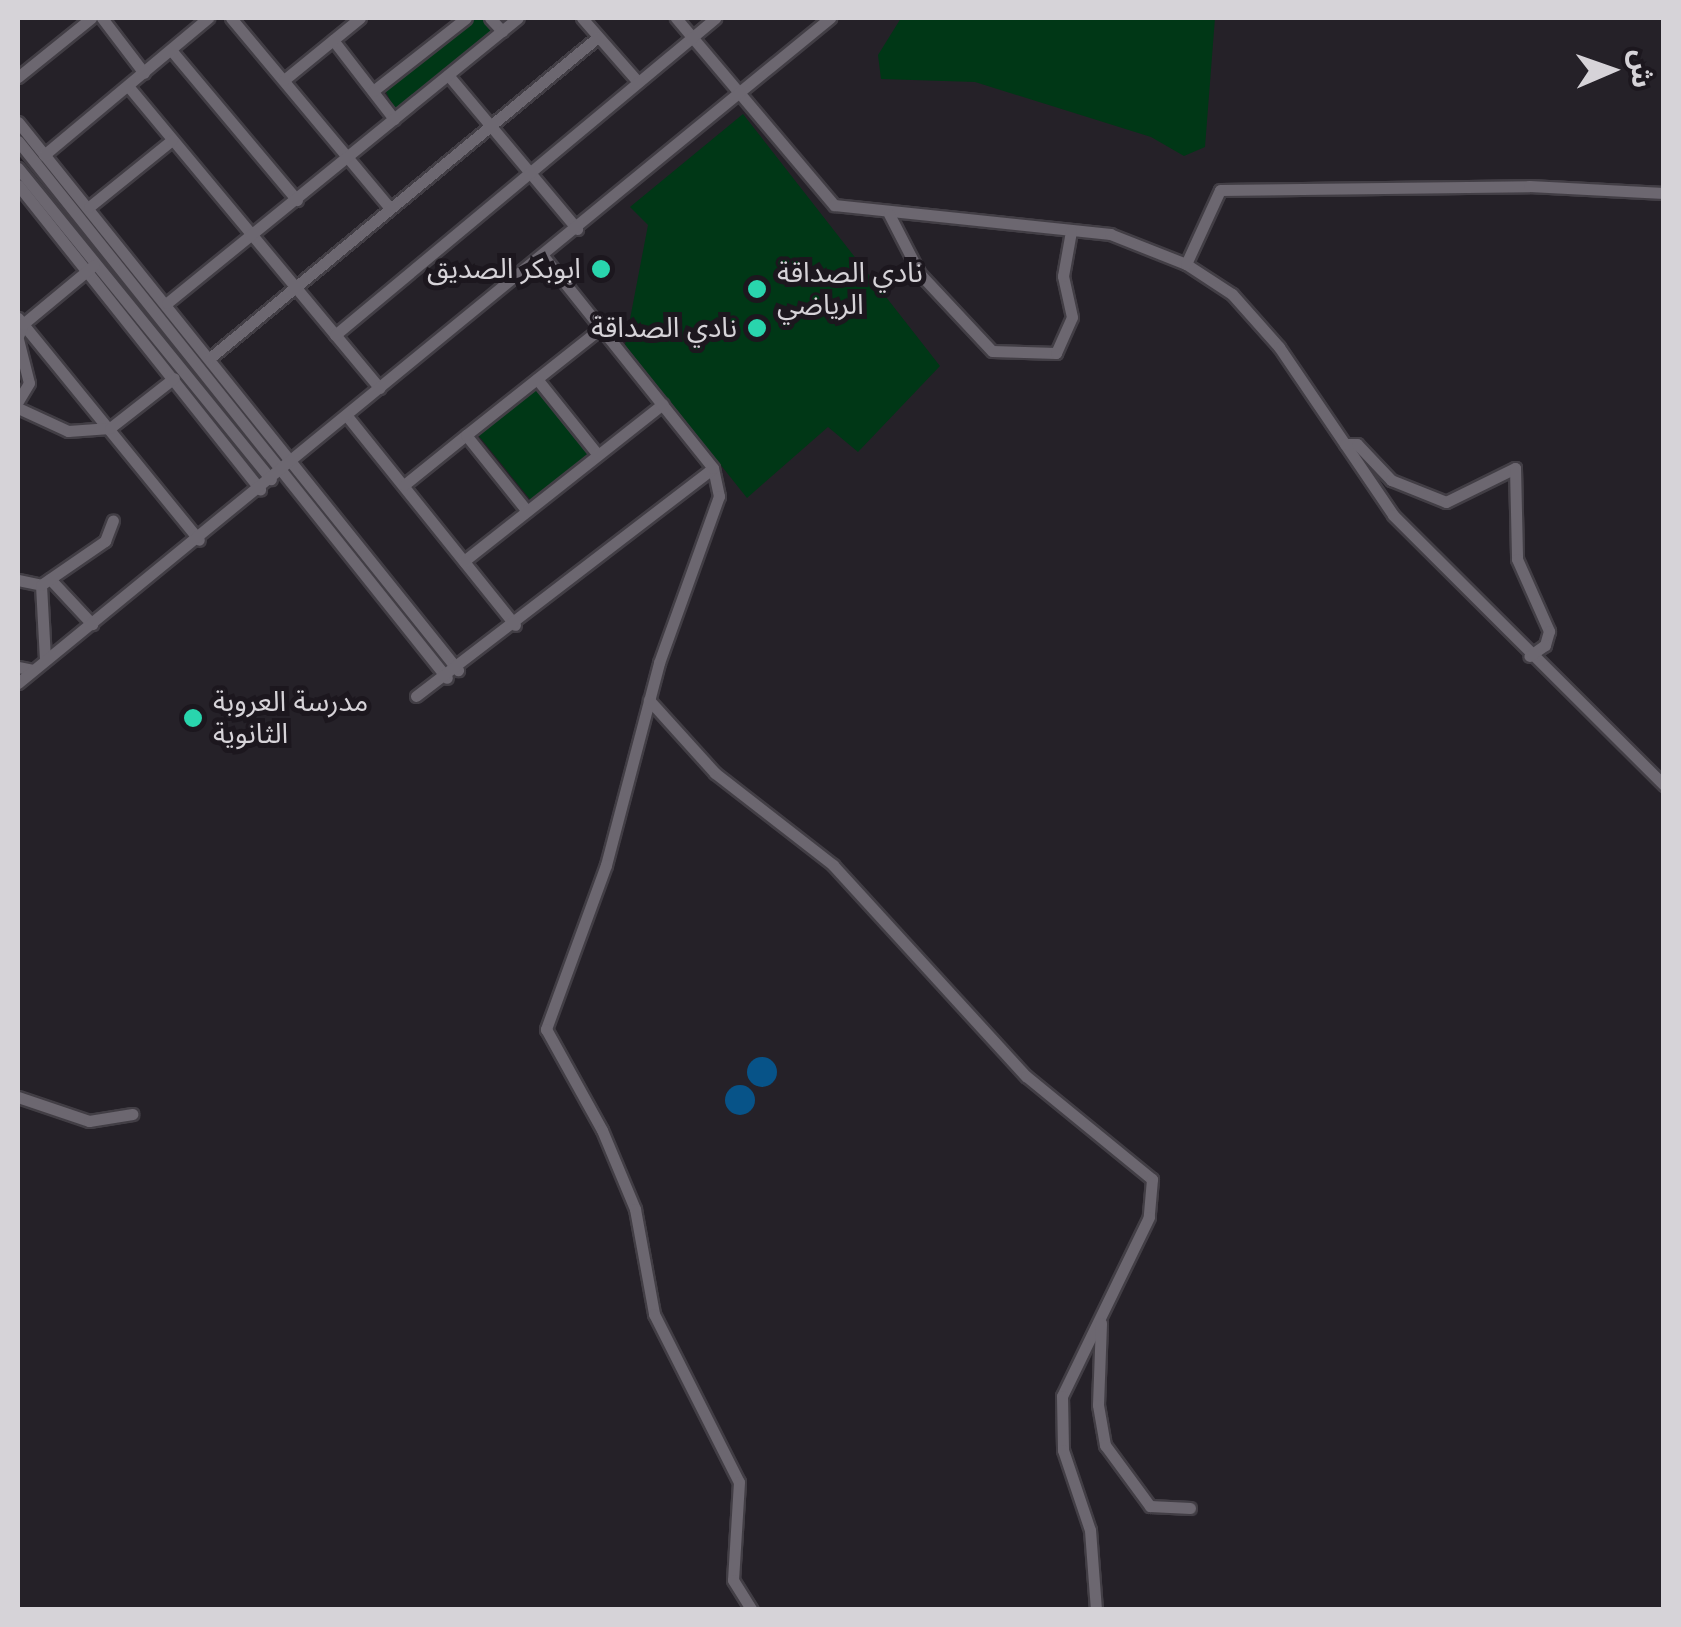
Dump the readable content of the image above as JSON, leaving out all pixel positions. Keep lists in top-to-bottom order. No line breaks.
{"places":["ابوبكر الصديق","نادي الصداقة الرياضي","نادي الصداقة","مدرسة العروبة الثانوية"],"north":"right"}
